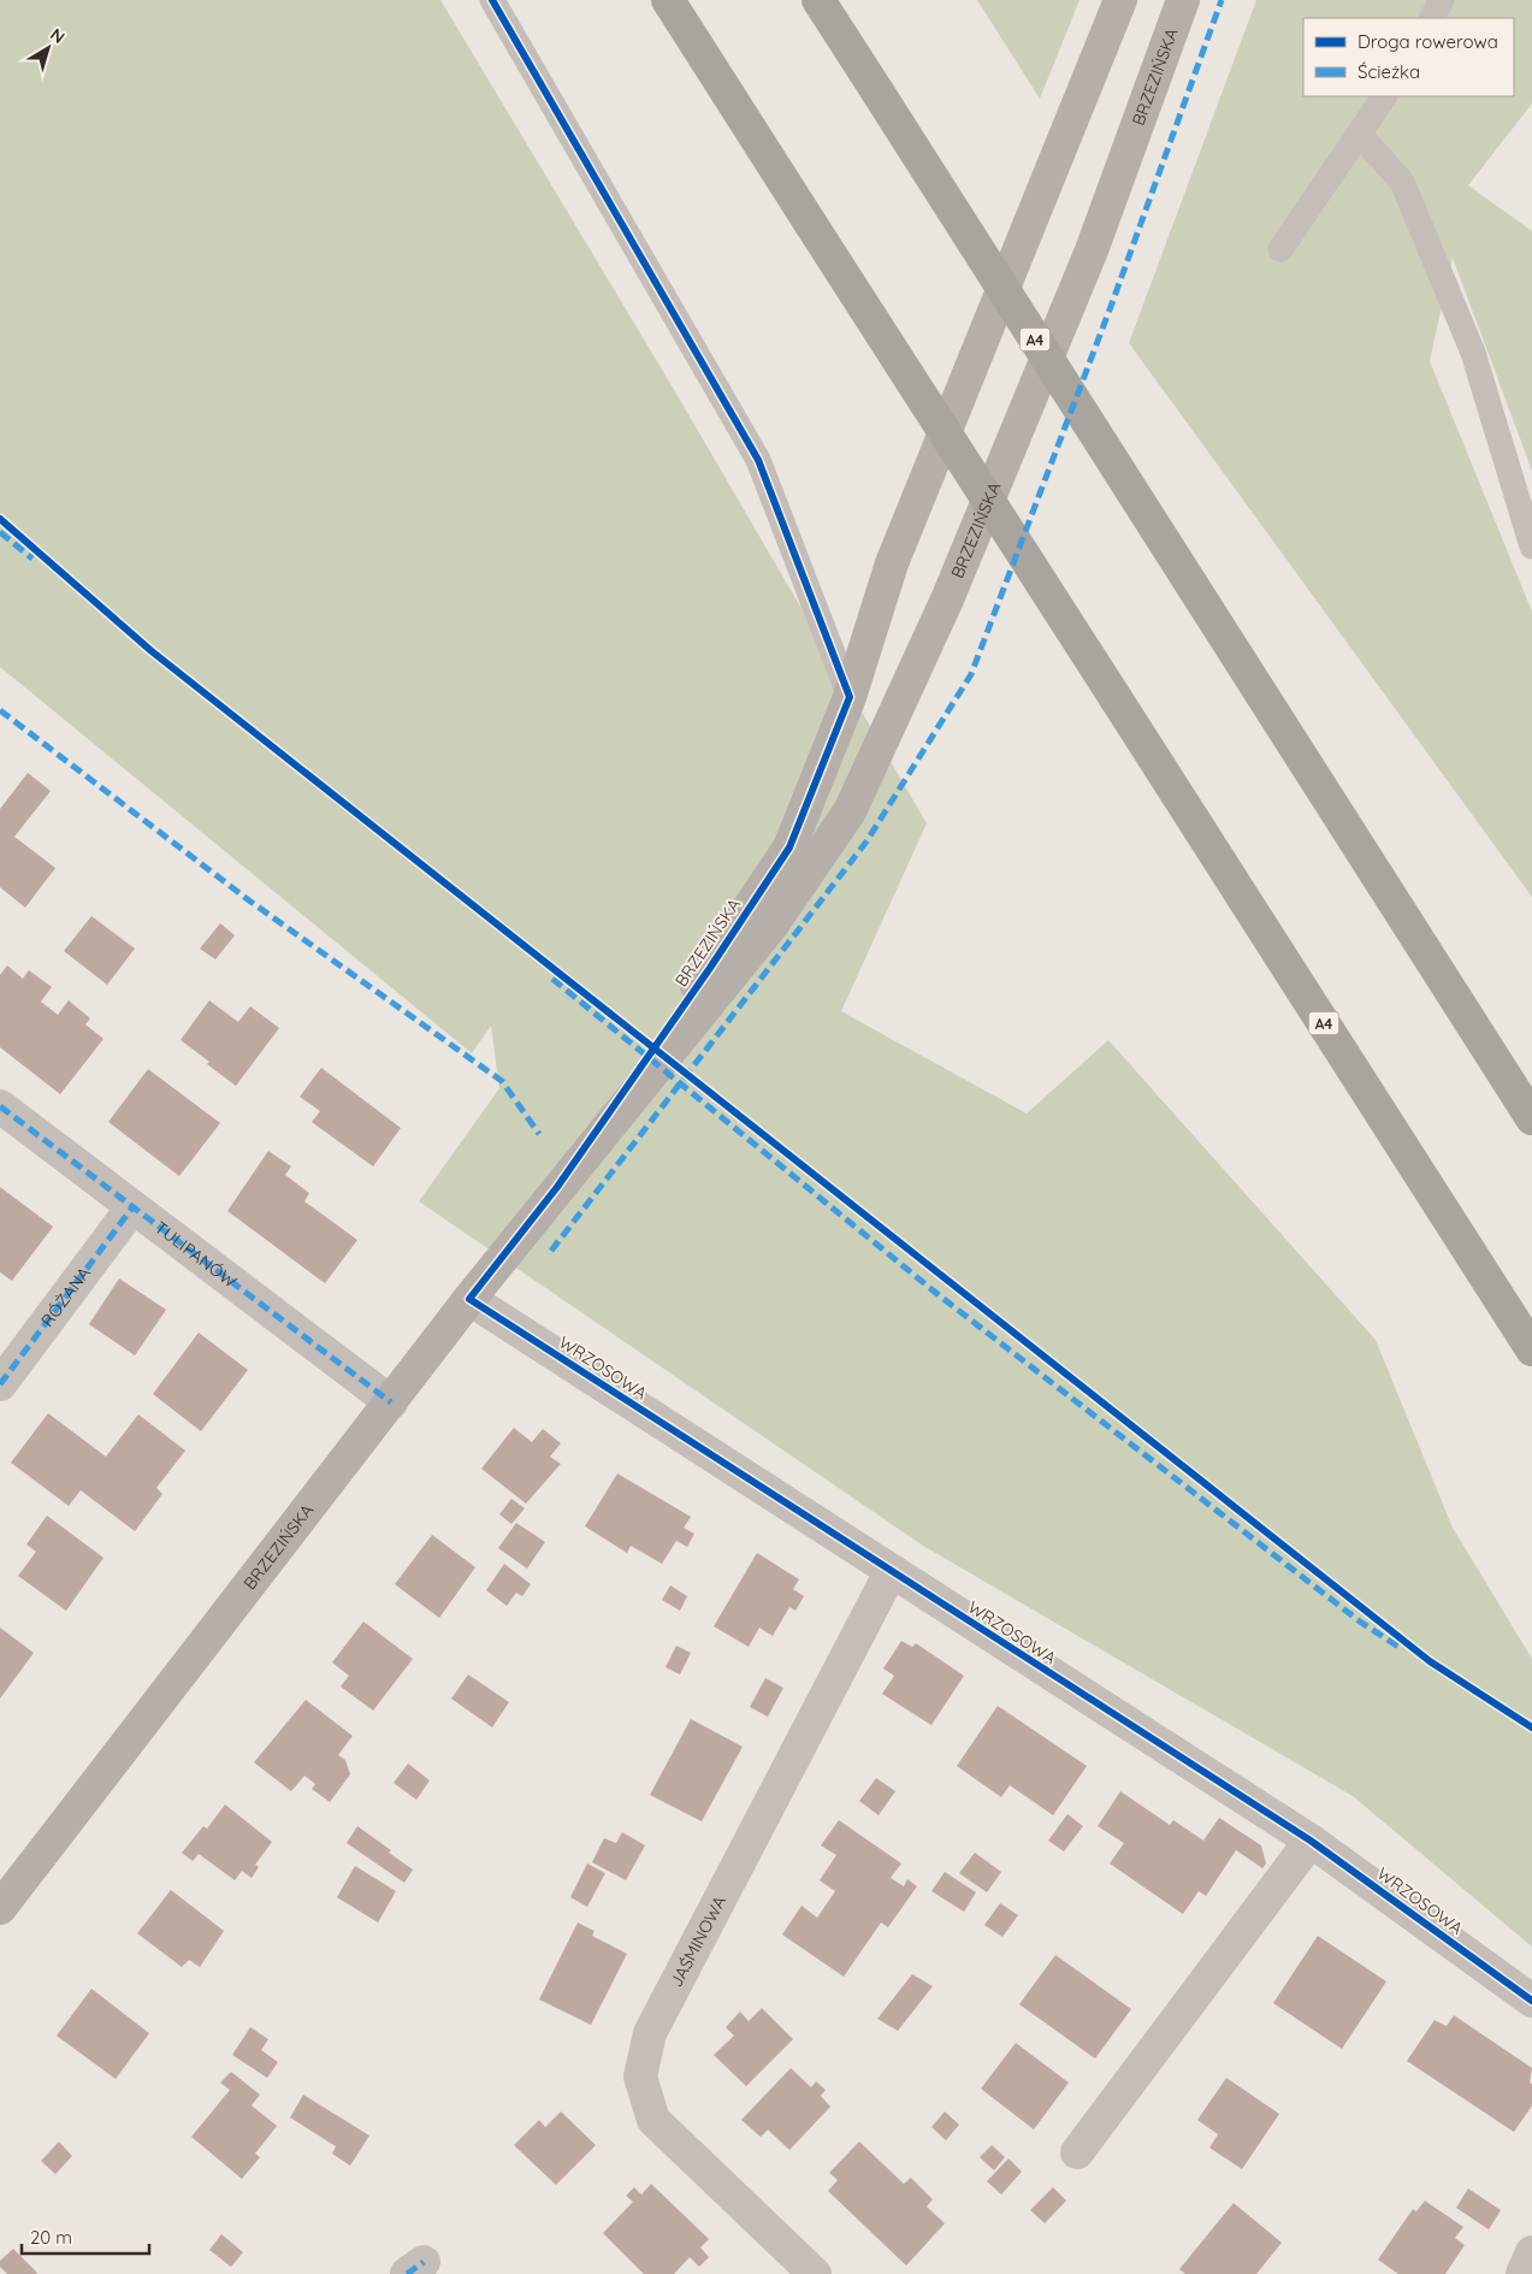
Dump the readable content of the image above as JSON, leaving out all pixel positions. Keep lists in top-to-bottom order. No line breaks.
{"streets":{"highway":["A4"],"main road":["BRZEZIŃSKA"],"street":["TULIPANÓW","RÓŻANA","WRZOSOWA","JAŚMINOWA"]},"crossings":[["BRZEZIŃSKA","TULIPANÓW"],["BRZEZIŃSKA","WRZOSOWA"],["TULIPANÓW","RÓŻANA"],["WRZOSOWA","JAŚMINOWA"]],"legend":["Droga rowerowa","Ścieżka"],"scale_bar":"20 m","north":"top right"}
